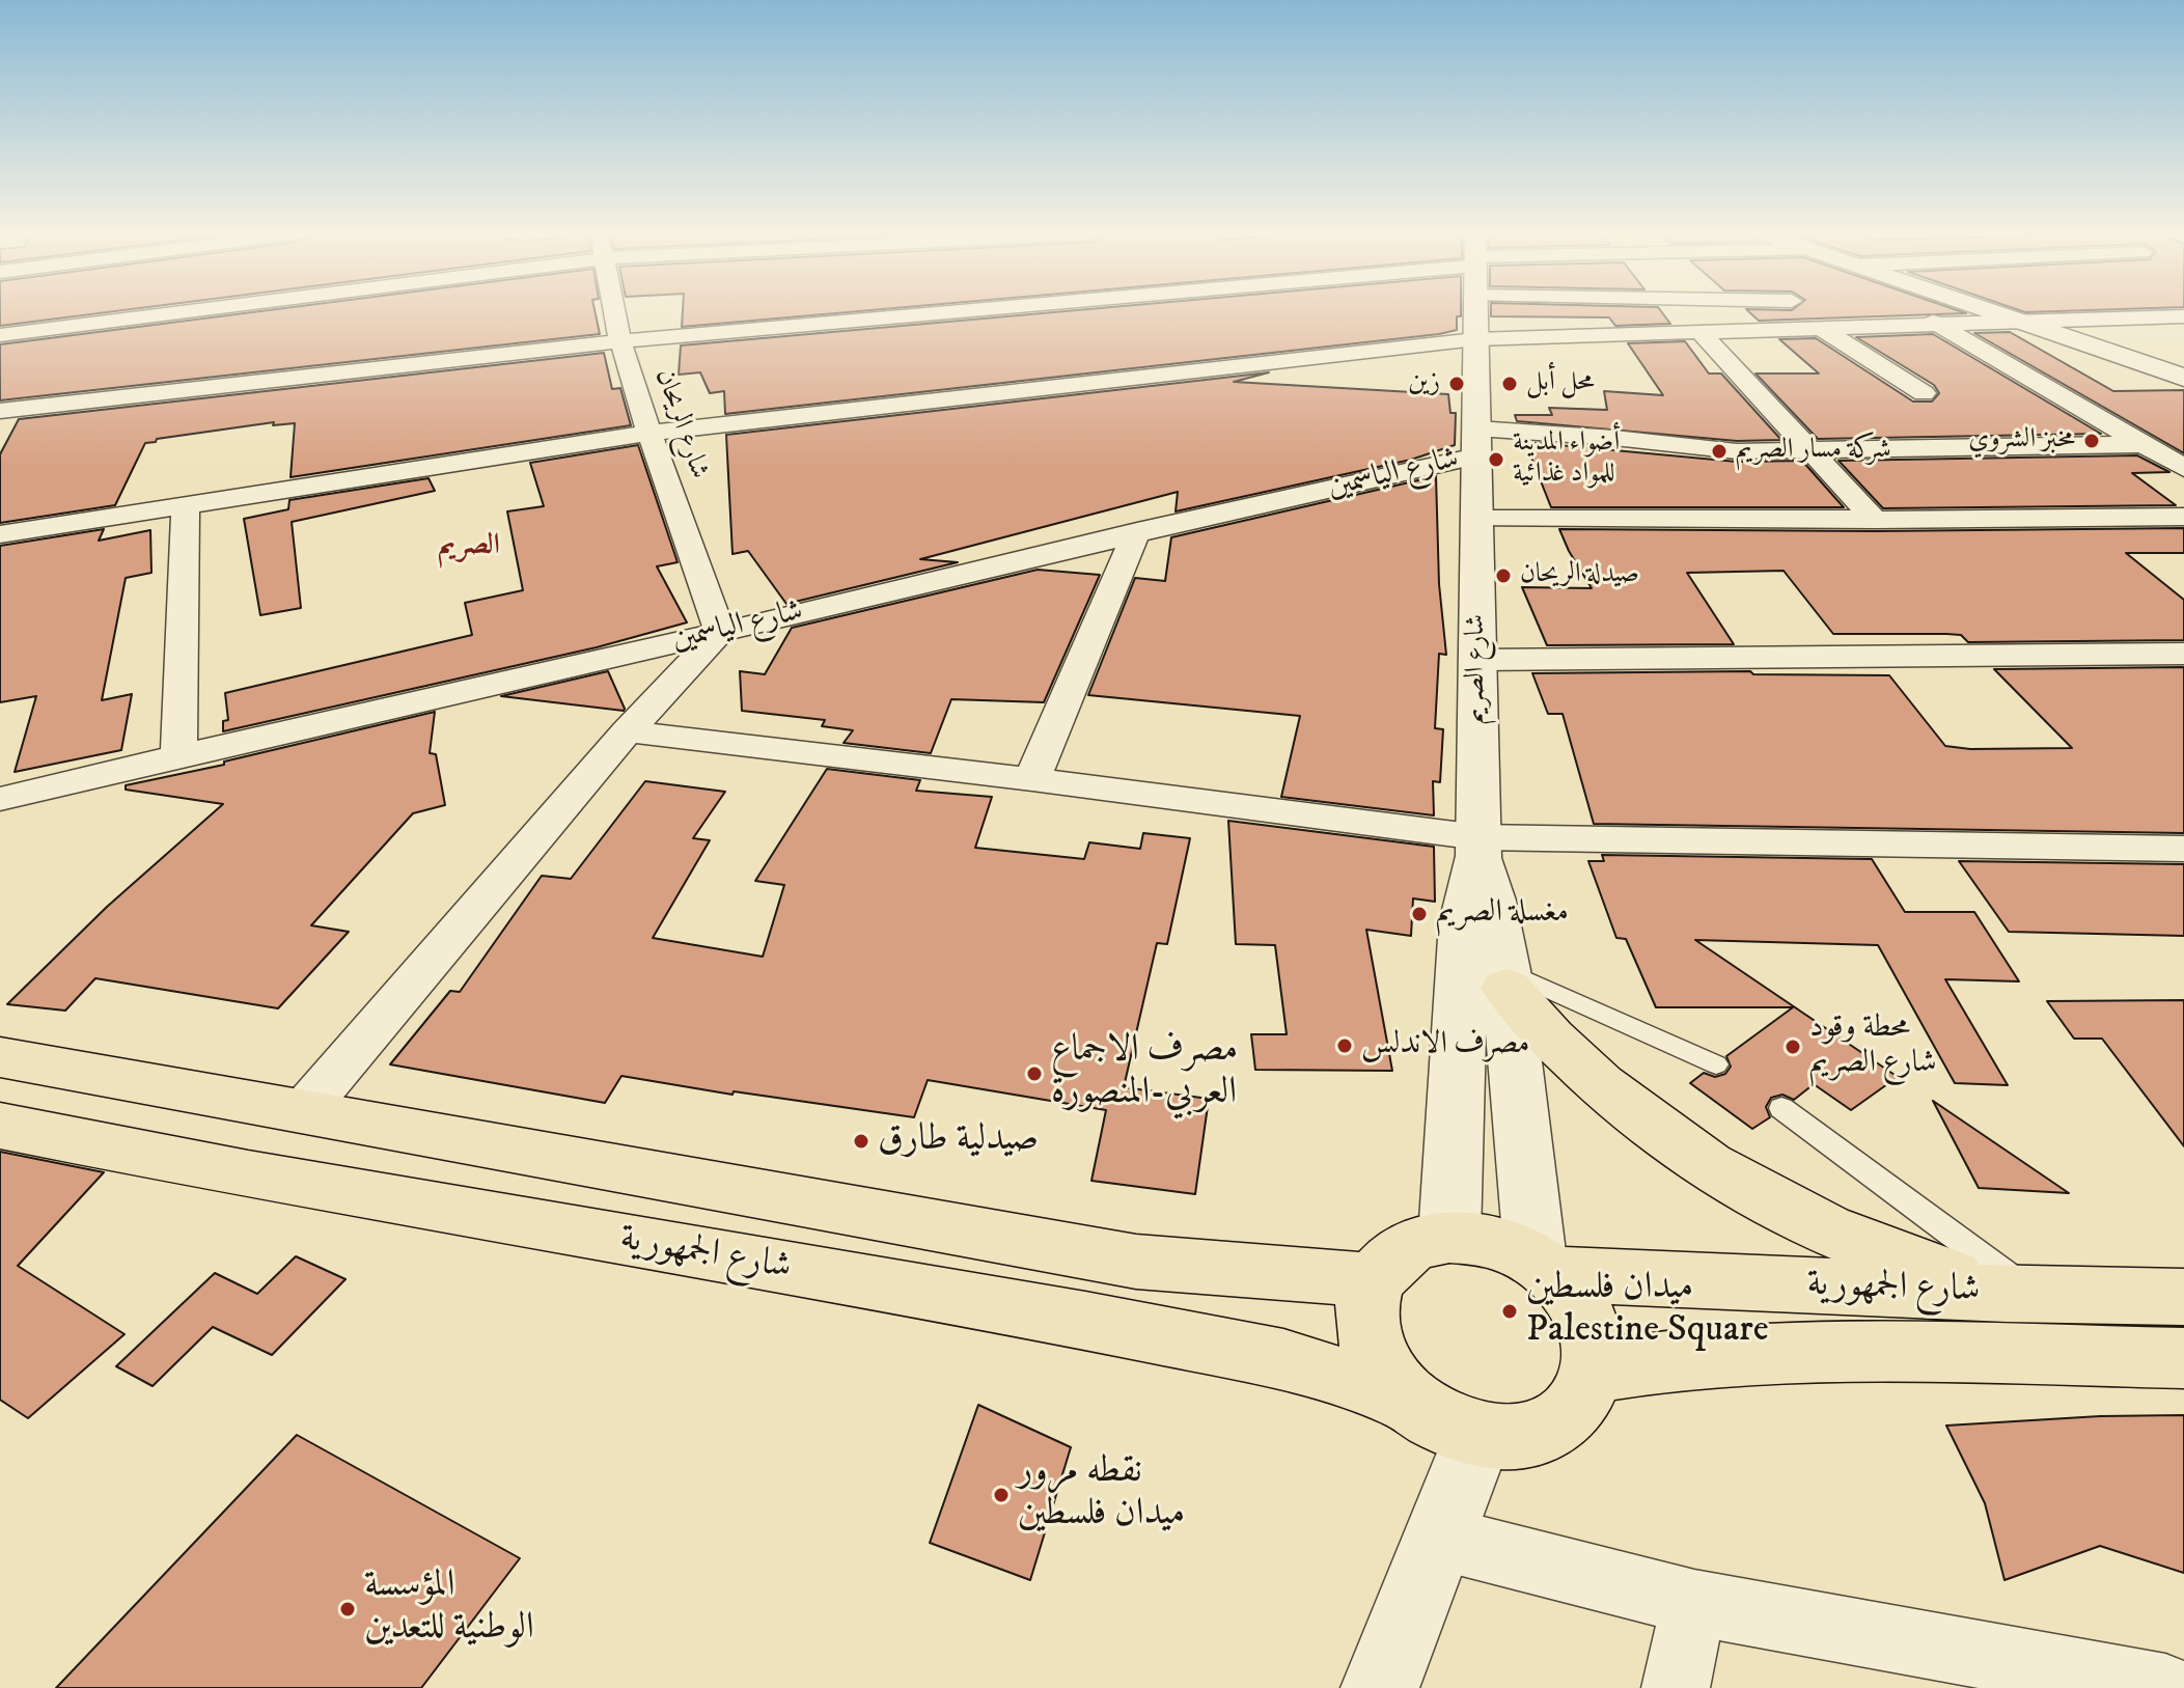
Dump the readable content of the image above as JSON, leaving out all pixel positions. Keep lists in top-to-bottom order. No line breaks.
{"streets":{"main road":["شارع الجمهورية"],"street":["شارع الريحان","شارع الياسمين","شارع الصريم"]},"crossings":[["شارع الريحان","شارع الياسمين"],["شارع الياسمين","شارع الصريم"],["شارع الصريم","شارع الجمهورية"]],"districts":["الصريم"],"places":["زين","محل أبل","مخبز الشروي","شركة مسار الصريم","أضواء المدينة للمواد غذائية","صيدلة الريحان","مغسلة الصريم","مصرف الاندلس","محطة وقود شارع الصريم","مصرف الاجماع العربي-المنصورة","صيدلية طارق","ميدان فلسطين Palestine Square","نقطه مرور ميدان فلسطين","المؤسسة الوطنية للتعدين"]}
